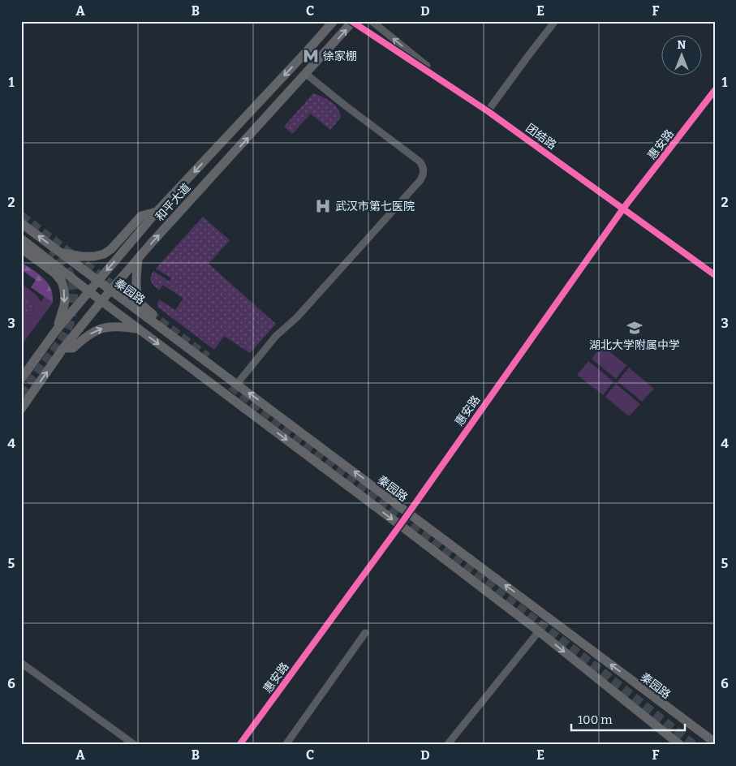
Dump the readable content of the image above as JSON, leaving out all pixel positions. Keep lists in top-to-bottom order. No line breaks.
{"streets":{"main road":["和平大道","秦园路"],"street":["团结路","惠安路"]},"crossings":[["团结路","惠安路"],["团结路","和平大道"],["惠安路","秦园路"],["和平大道","秦园路"]],"places":{"metro station":["徐家棚"],"hospital":["武汉市第七医院"],"school or university":["湖北大学附属中学"]},"scale_bar":"100 m","north":"top","grid":{"columns":["A","B","C","D","E","F"],"rows":["1","2","3","4","5","6"]}}
